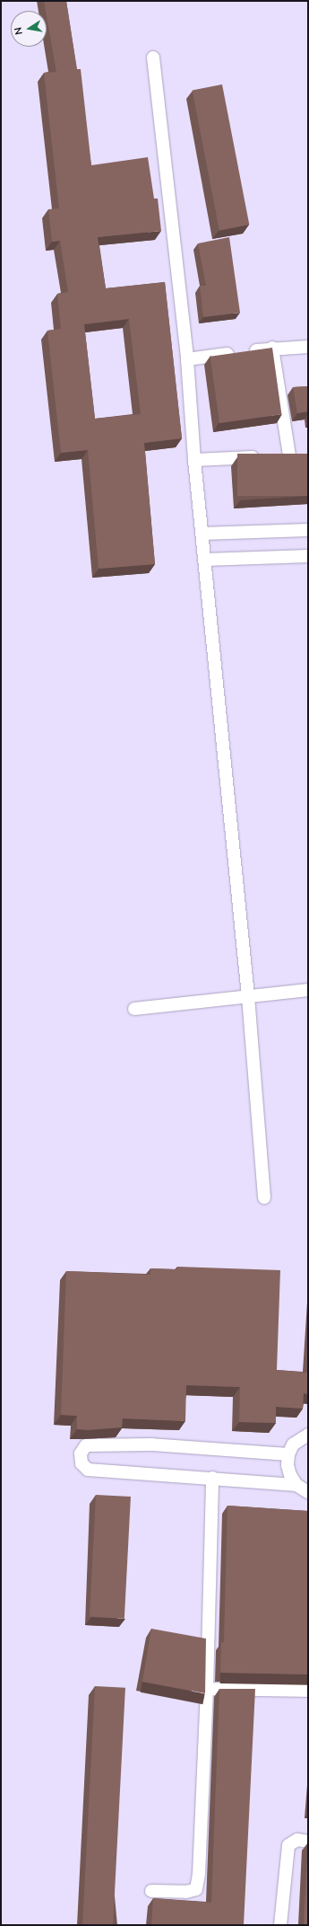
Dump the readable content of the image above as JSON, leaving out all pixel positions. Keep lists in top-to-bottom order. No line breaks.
{"north":"left"}
